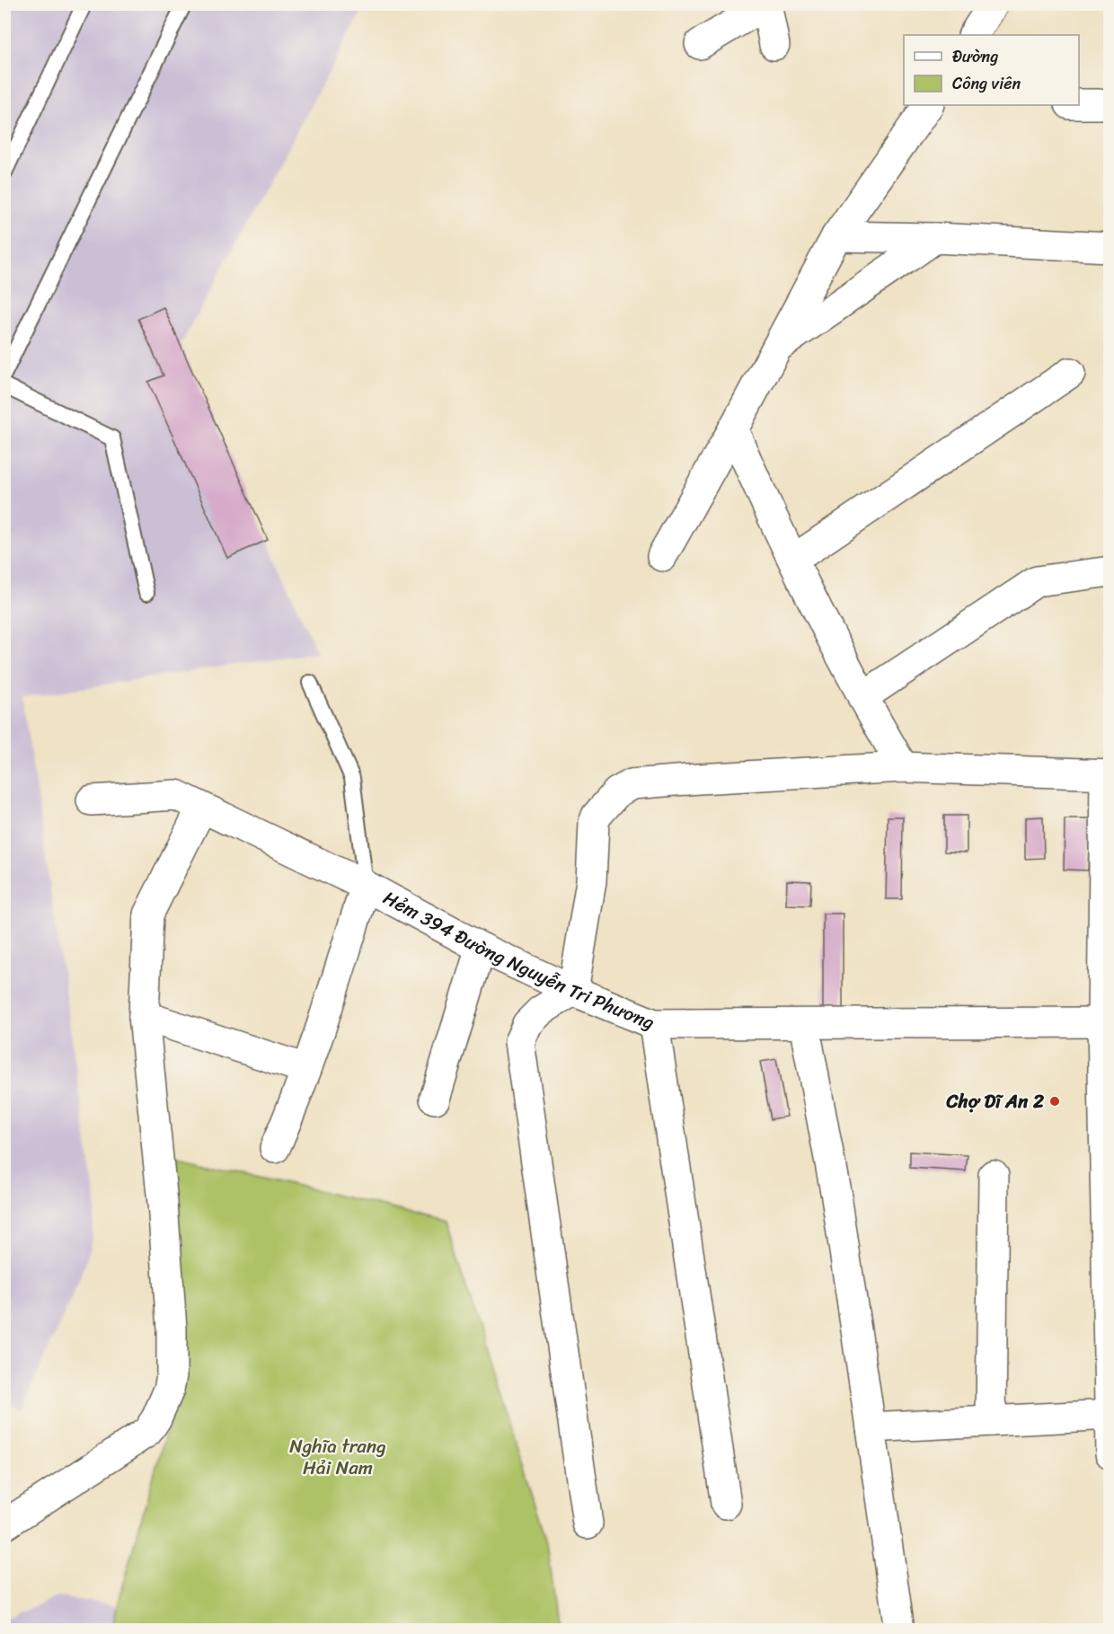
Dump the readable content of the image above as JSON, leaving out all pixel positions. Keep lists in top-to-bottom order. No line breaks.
{"streets":{"street":["Hẻm 394 Đường Nguyễn Tri Phương"]},"parks":["Nghĩa trang Hải Nam"],"places":["Chợ Dĩ An 2"],"legend":["Đường","Công viên"]}
